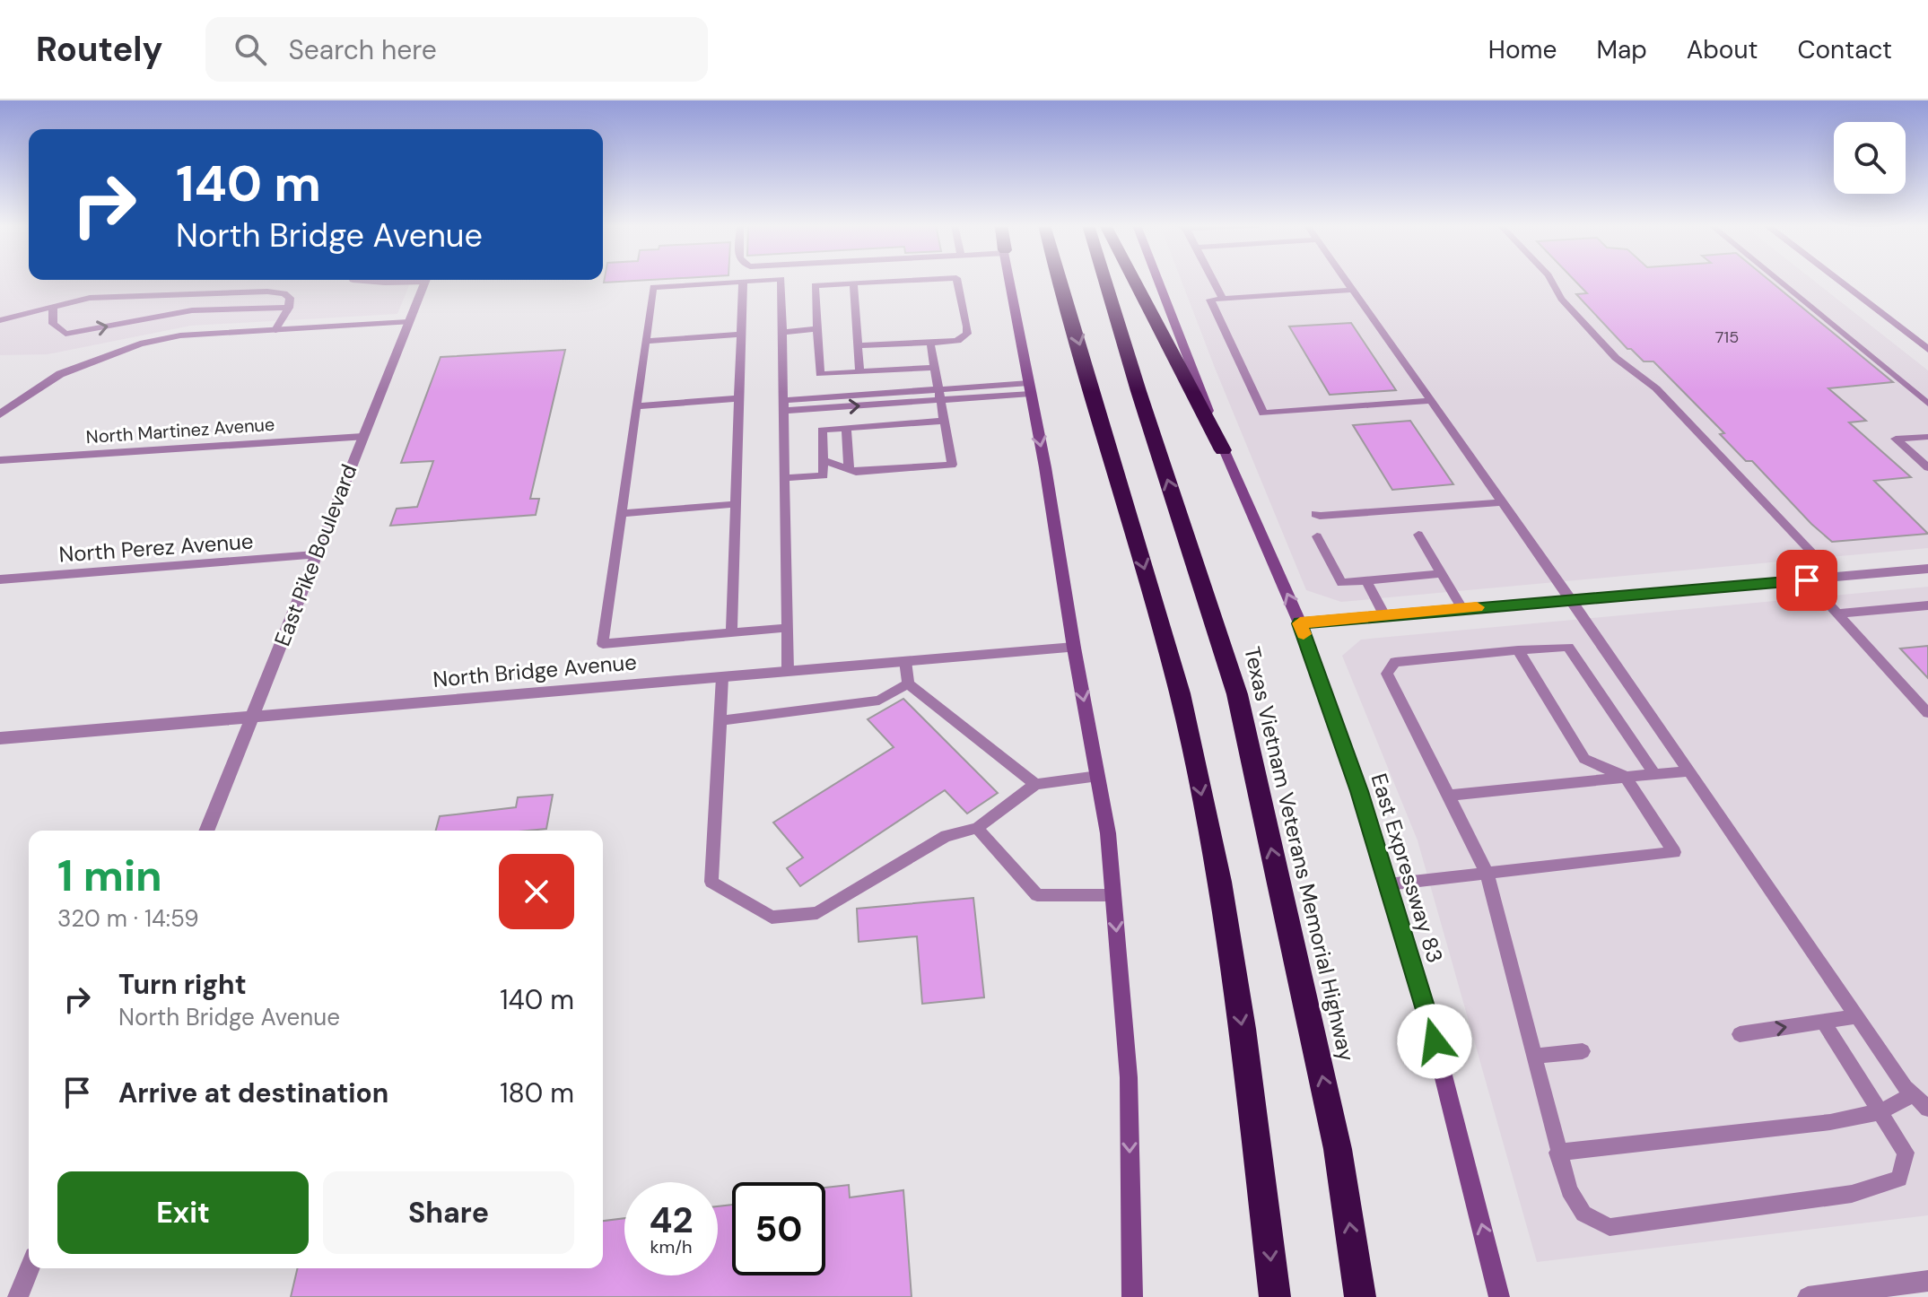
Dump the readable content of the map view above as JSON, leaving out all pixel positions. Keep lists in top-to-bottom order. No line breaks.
{"streets":{"highway":["Texas Vietnam Veterans Memorial Highway"],"main road":["East Expressway 83"],"street":["North Martinez Avenue","North Perez Avenue","East Pike Boulevard","North Bridge Avenue"]},"crossings":[["North Martinez Avenue","East Pike Boulevard"],["North Perez Avenue","East Pike Boulevard"],["East Pike Boulevard","North Bridge Avenue"]],"one_way":["East Expressway 83"],"house_numbers":["715"],"page":{"header":"Routely","search":"Search here","nav":["Home","Map","About","Contact"],"turn":["140 m","North Bridge Avenue"],"heading":["1 min","320 m · 14:59"],"list":[{"name":"Turn right","note":"North Bridge Avenue","value":"140 m"},{"name":"Arrive at destination","value":"180 m"}],"buttons":["Exit","Share"],"speed":"42 km/h","limit":"50"}}
